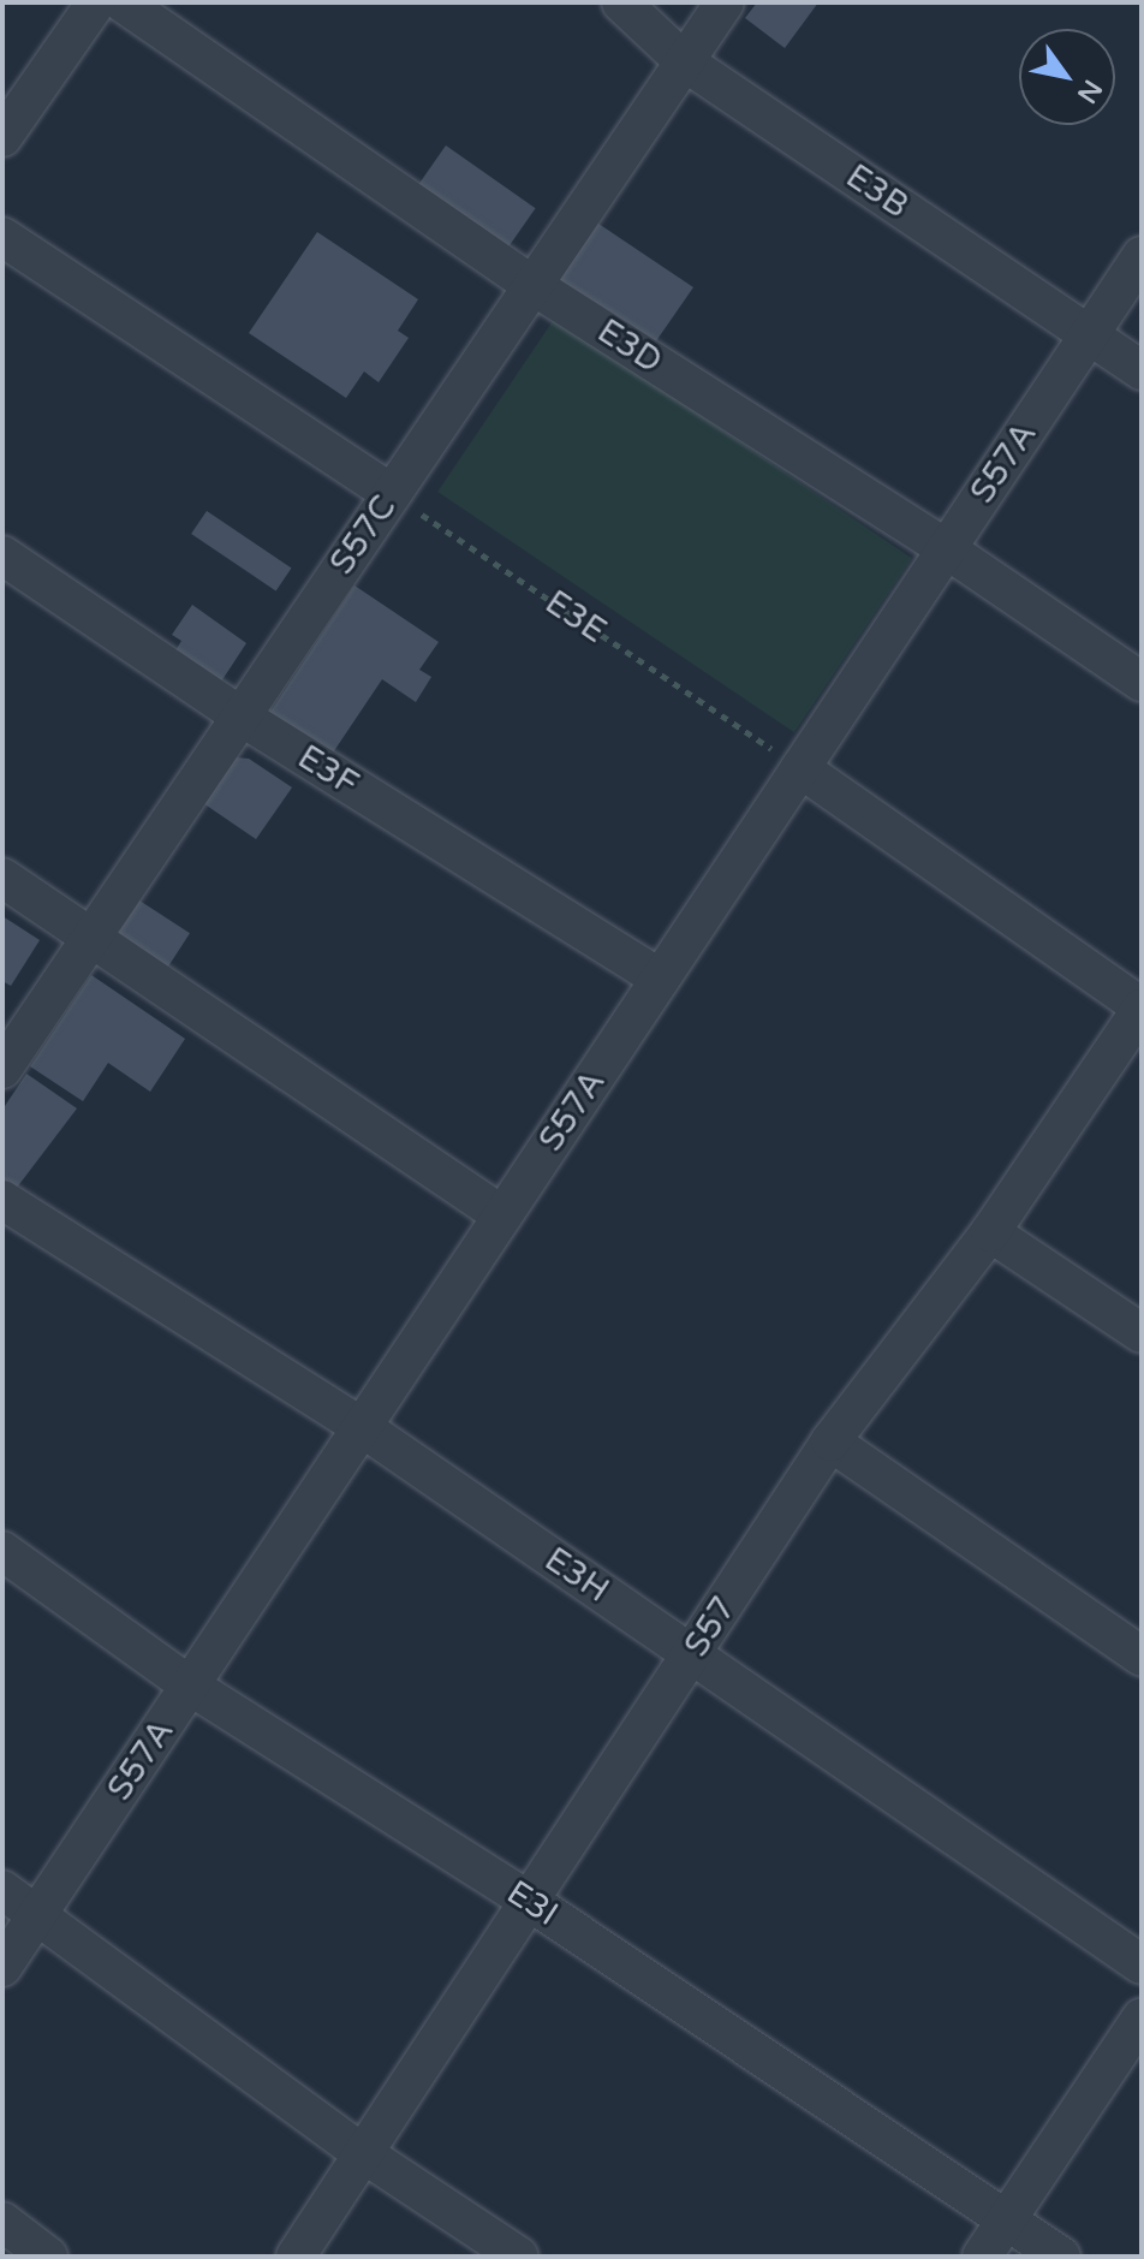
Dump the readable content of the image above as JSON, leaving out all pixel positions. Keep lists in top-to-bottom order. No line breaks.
{"streets":{"street":["E3B","E3D","S57A","S57C","E3F","E3H","S57","E3I"],"path":["E3E"]},"crossings":[["E3B","S57A"],["E3B","S57C"],["E3D","S57A"],["E3D","S57C"],["S57A","E3E"],["S57A","E3F"],["S57A","E3H"],["S57A","E3I"],["S57C","E3E"],["S57C","E3F"],["E3H","S57"],["S57","E3I"]],"north":"bottom right"}
